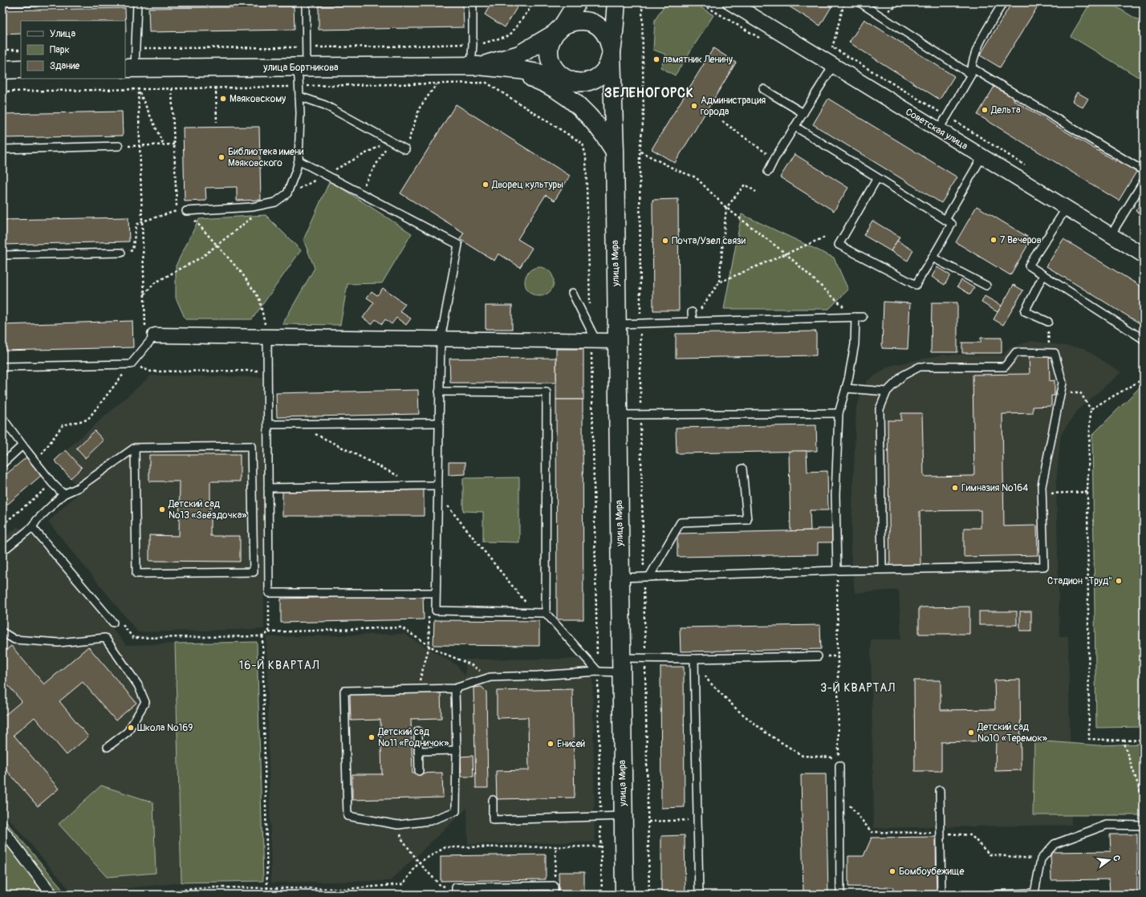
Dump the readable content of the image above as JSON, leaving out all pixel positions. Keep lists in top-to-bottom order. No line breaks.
{"streets":{"street":["улица Бортникова","Советская улица","улица Мира"]},"districts":["ЗЕЛЕНОГОРСК","16-Й КВАРТАЛ","3-Й КВАРТАЛ"],"places":["памятник Ленину","Маяковскому","Администрация города","Дельта","Библиотека имени Маяковского","Дворец культуры","7 Вечеров","Почта/Узел связи","Гимназия №164","Детский сад №13 «Звёздочка»","Стадион \"Труд\"","Школа №169","Детский сад №10 «Теремок»","Детский сад №11 «Родничок»","Енисей","Бомбоубежище"],"legend":["Улица","Парк","Здание"],"north":"right"}
